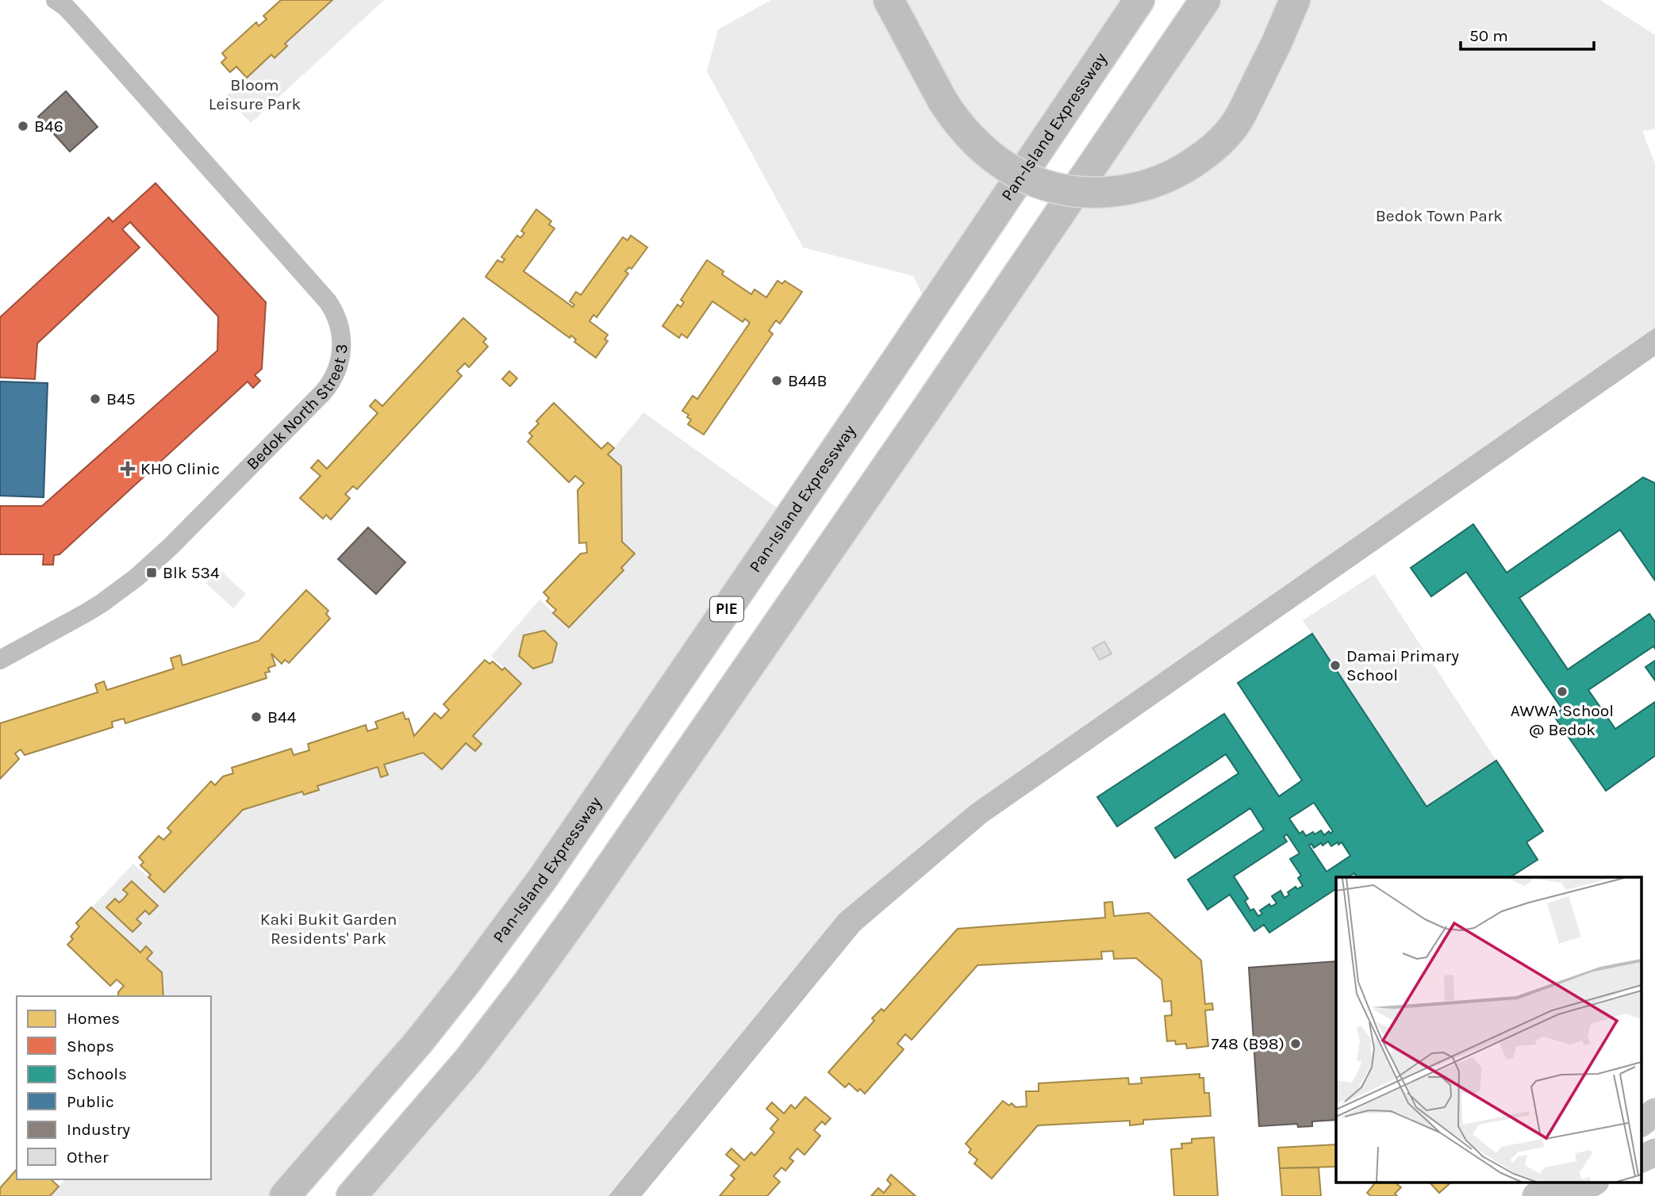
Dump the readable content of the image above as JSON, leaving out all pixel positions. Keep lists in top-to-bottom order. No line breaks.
{"streets":{"highway":["Pan-Island Expressway","PIE"],"street":["Bedok North Street 3"]},"parks":["Bloom Leisure Park","Bedok Town Park","Kaki Bukit Garden Residents' Park"],"places":{"other":["B46","B44B","B45","Damai Primary School","AWWA School @ Bedok","B44","748 (B98)"],"health":["KHO Clinic"],"transit":["Blk 534"]},"legend":["Homes","Shops","Schools","Public","Industry","Other"],"scale_bar":"50 m"}
